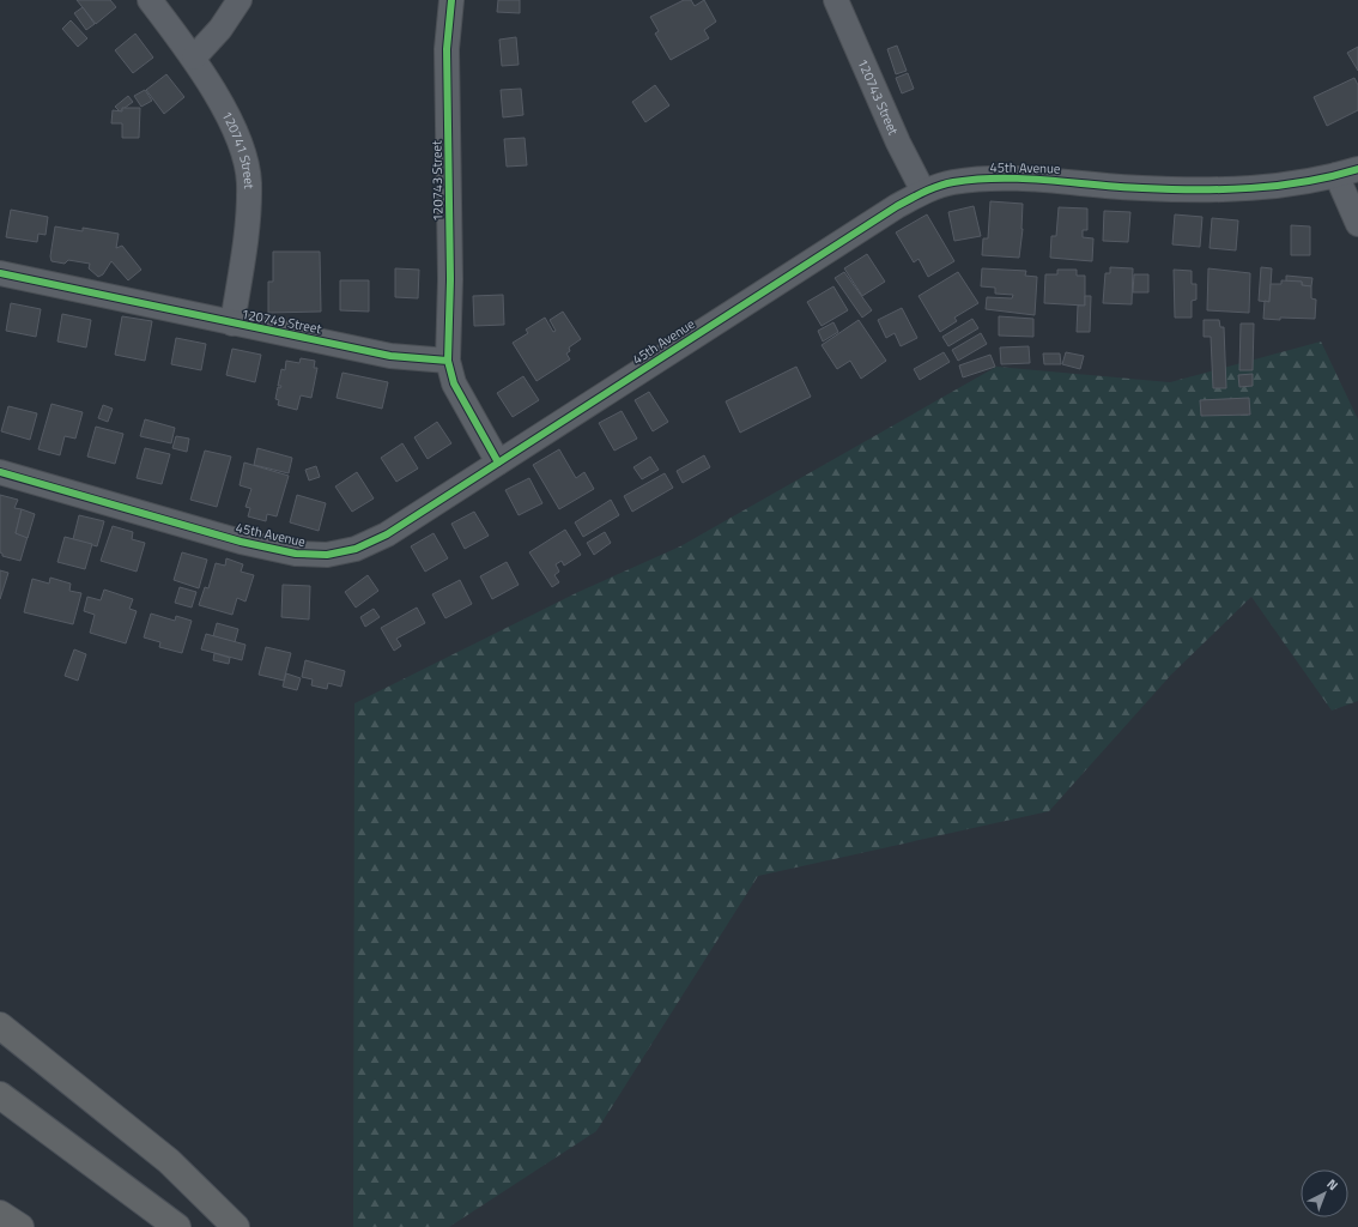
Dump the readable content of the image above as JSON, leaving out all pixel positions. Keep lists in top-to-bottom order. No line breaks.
{"streets":{"street":["120743 Street","120741 Street","45th Avenue","120749 Street"]},"crossings":[["120743 Street","45th Avenue"],["120743 Street","120749 Street"],["120741 Street","120749 Street"]],"north":"top right"}
